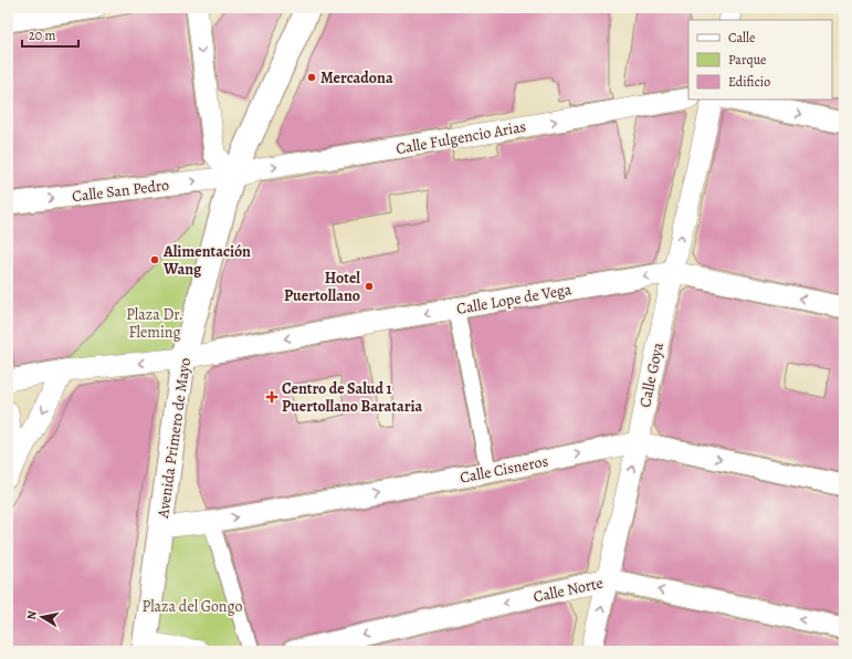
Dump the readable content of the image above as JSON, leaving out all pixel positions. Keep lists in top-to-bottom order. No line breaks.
{"streets":{"street":["Calle Fulgencio Arias","Calle San Pedro","Calle Lope de Vega","Calle Goya","Avenida Primero de Mayo","Calle Cisneros","Calle Norte"]},"crossings":[["Calle Fulgencio Arias","Calle San Pedro"],["Calle Fulgencio Arias","Avenida Primero de Mayo"],["Calle San Pedro","Avenida Primero de Mayo"],["Calle Lope de Vega","Calle Goya"],["Calle Lope de Vega","Avenida Primero de Mayo"],["Calle Goya","Calle Cisneros"],["Calle Goya","Calle Norte"],["Avenida Primero de Mayo","Calle Cisneros"]],"one_way":["Calle Fulgencio Arias","Calle Lope de Vega","Calle Goya","Calle Cisneros","Calle Norte"],"parks":["Plaza Dr. Fleming","Plaza del Gongo"],"places":{"other":["Mercadona","Alimentación Wang","Hotel Puertollano"],"health":["Centro de Salud 1 Puertollano Barataria"]},"legend":["Calle","Parque","Edificio"],"scale_bar":"20 m","north":"left"}
